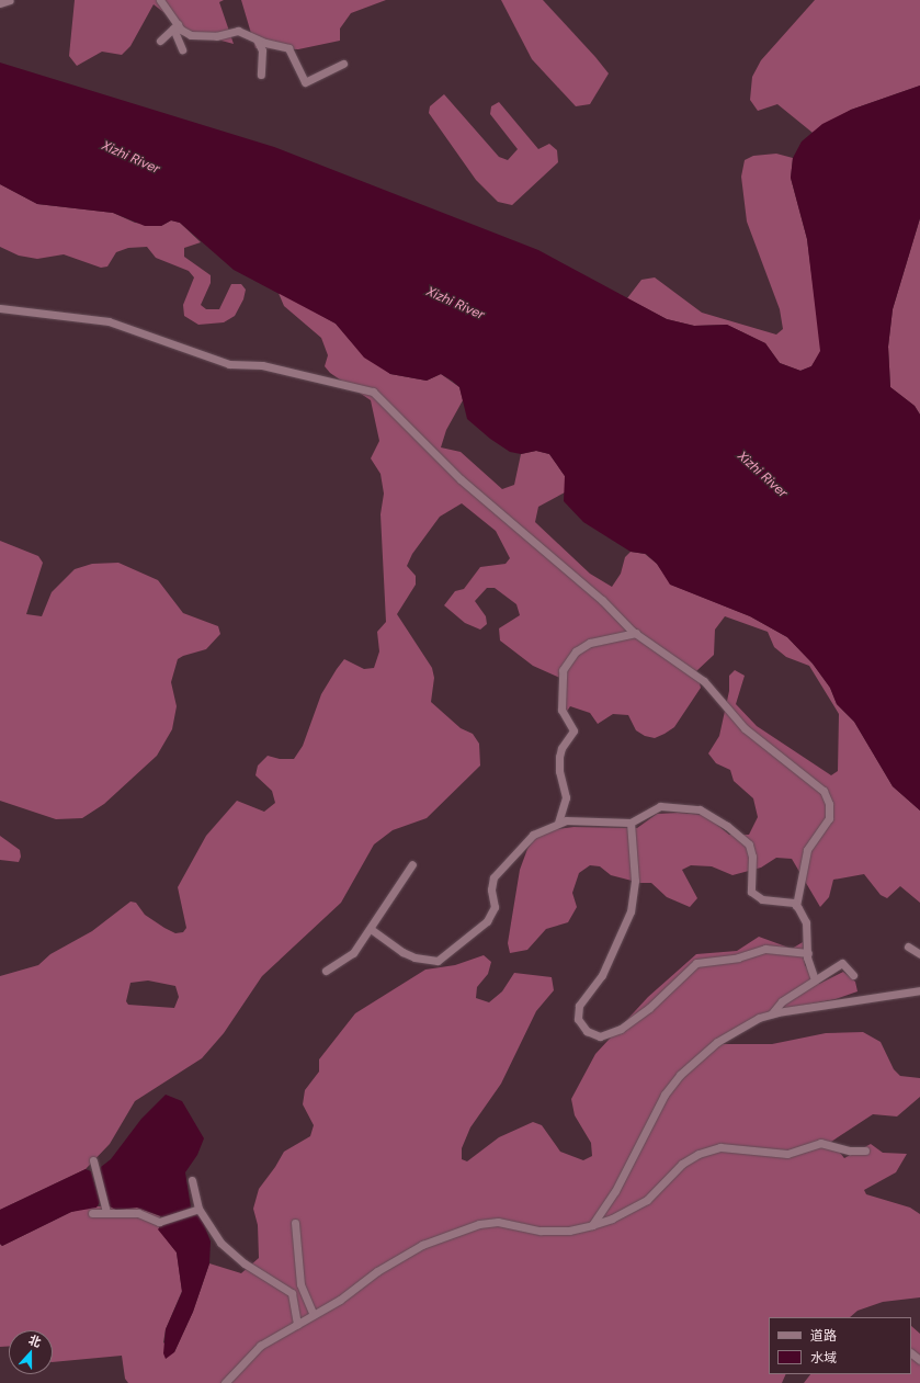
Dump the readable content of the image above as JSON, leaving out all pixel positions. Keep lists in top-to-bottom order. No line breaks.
{"water":["Xizhi River"],"legend":["道路","水域"],"north":"top"}
